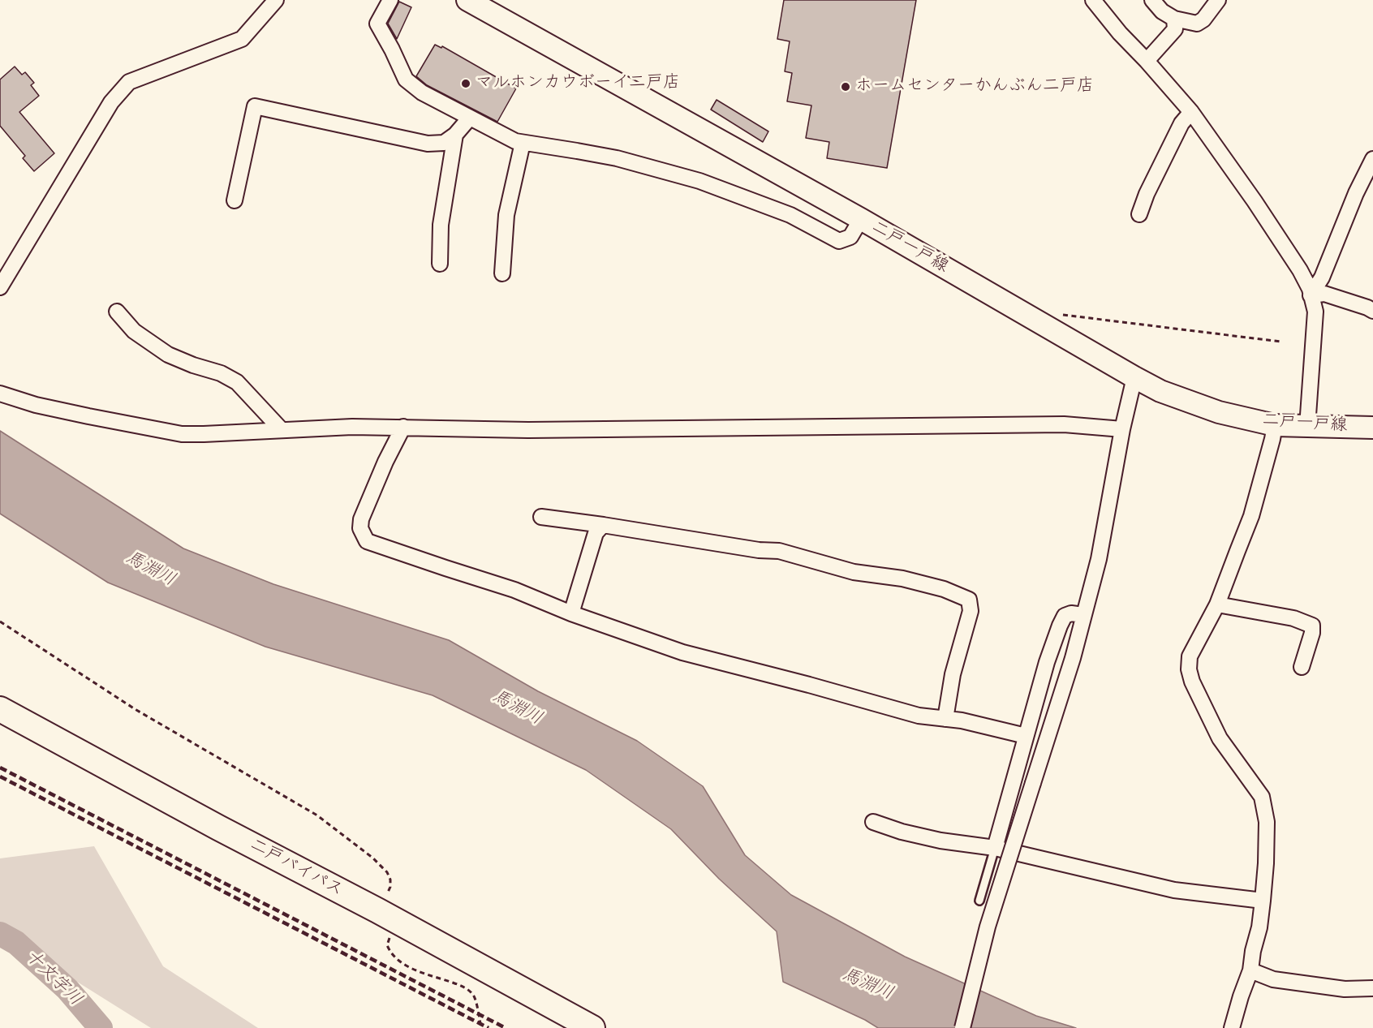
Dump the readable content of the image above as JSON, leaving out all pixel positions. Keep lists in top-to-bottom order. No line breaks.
{"streets":{"highway":["二戸バイパス"],"main road":["二戸一戸線"]},"water":["馬淵川","十文字川"],"places":["マルホンカウボーイ二戸店","ホームセンターかんぶん二戸店"]}
